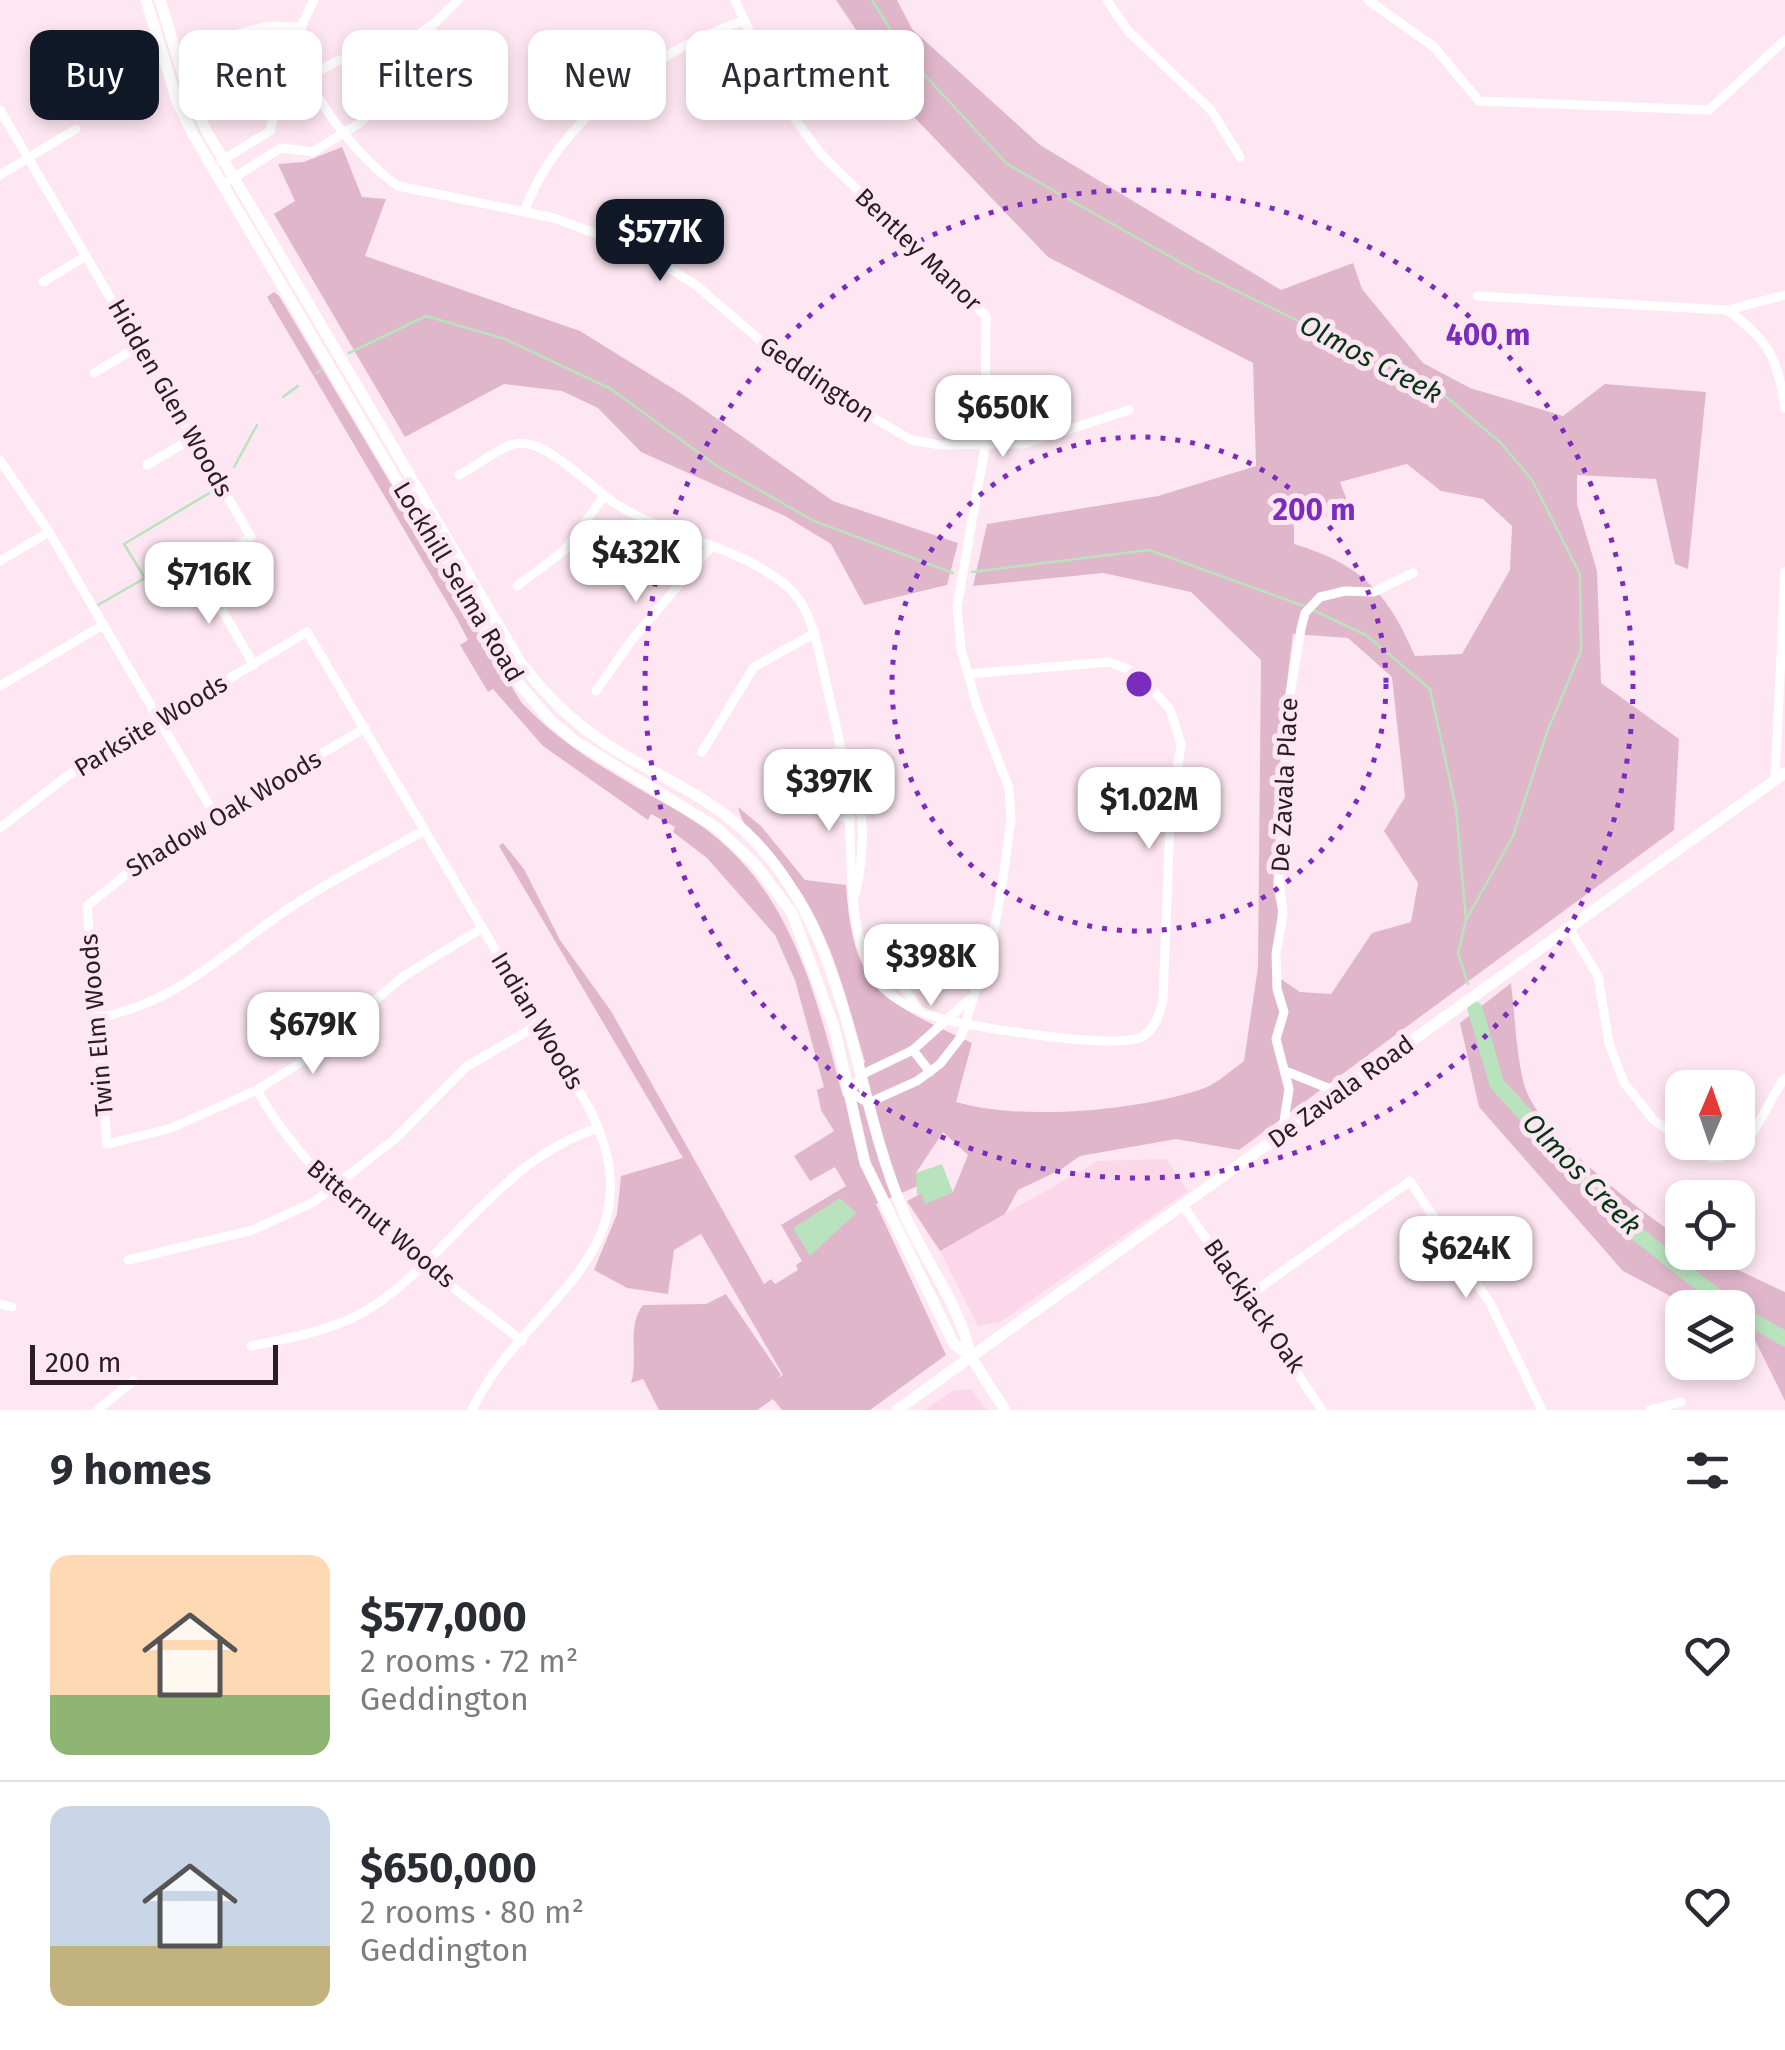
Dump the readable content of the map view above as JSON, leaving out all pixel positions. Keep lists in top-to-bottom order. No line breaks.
{"streets":{"main road":["Lockhill Selma Road","De Zavala Road"],"street":["Bentley Manor","Geddington","Hidden Glen Woods","Parksite Woods","De Zavala Place","Shadow Oak Woods","Indian Woods","Twin Elm Woods","Bitternut Woods","Blackjack Oak"]},"crossings":[["Bentley Manor","Geddington"],["Bentley Manor","Lockhill Selma Road"],["Hidden Glen Woods","Parksite Woods"],["Lockhill Selma Road","De Zavala Road"],["Parksite Woods","Indian Woods"],["De Zavala Place","De Zavala Road"],["Shadow Oak Woods","Indian Woods"],["Shadow Oak Woods","Twin Elm Woods"],["Indian Woods","Bitternut Woods"],["Twin Elm Woods","Bitternut Woods"],["De Zavala Road","Blackjack Oak"]],"water":["Olmos Creek"],"scale_bar":"200 m","north":"top","page":{"chip":["Buy","Rent","Filters","New","Apartment"],"price":["$577K","$650K","$432K","$716K","$397K","$1.02M","$398K","$679K","$624K"],"scale":"200 m","heading":"9 homes","list":[{"name":"$577,000","note":"2 rooms · 72 m² · Geddington"},{"name":"$650,000","note":"2 rooms · 80 m² · Geddington"}]},"rings":["400 m","200 m"]}
